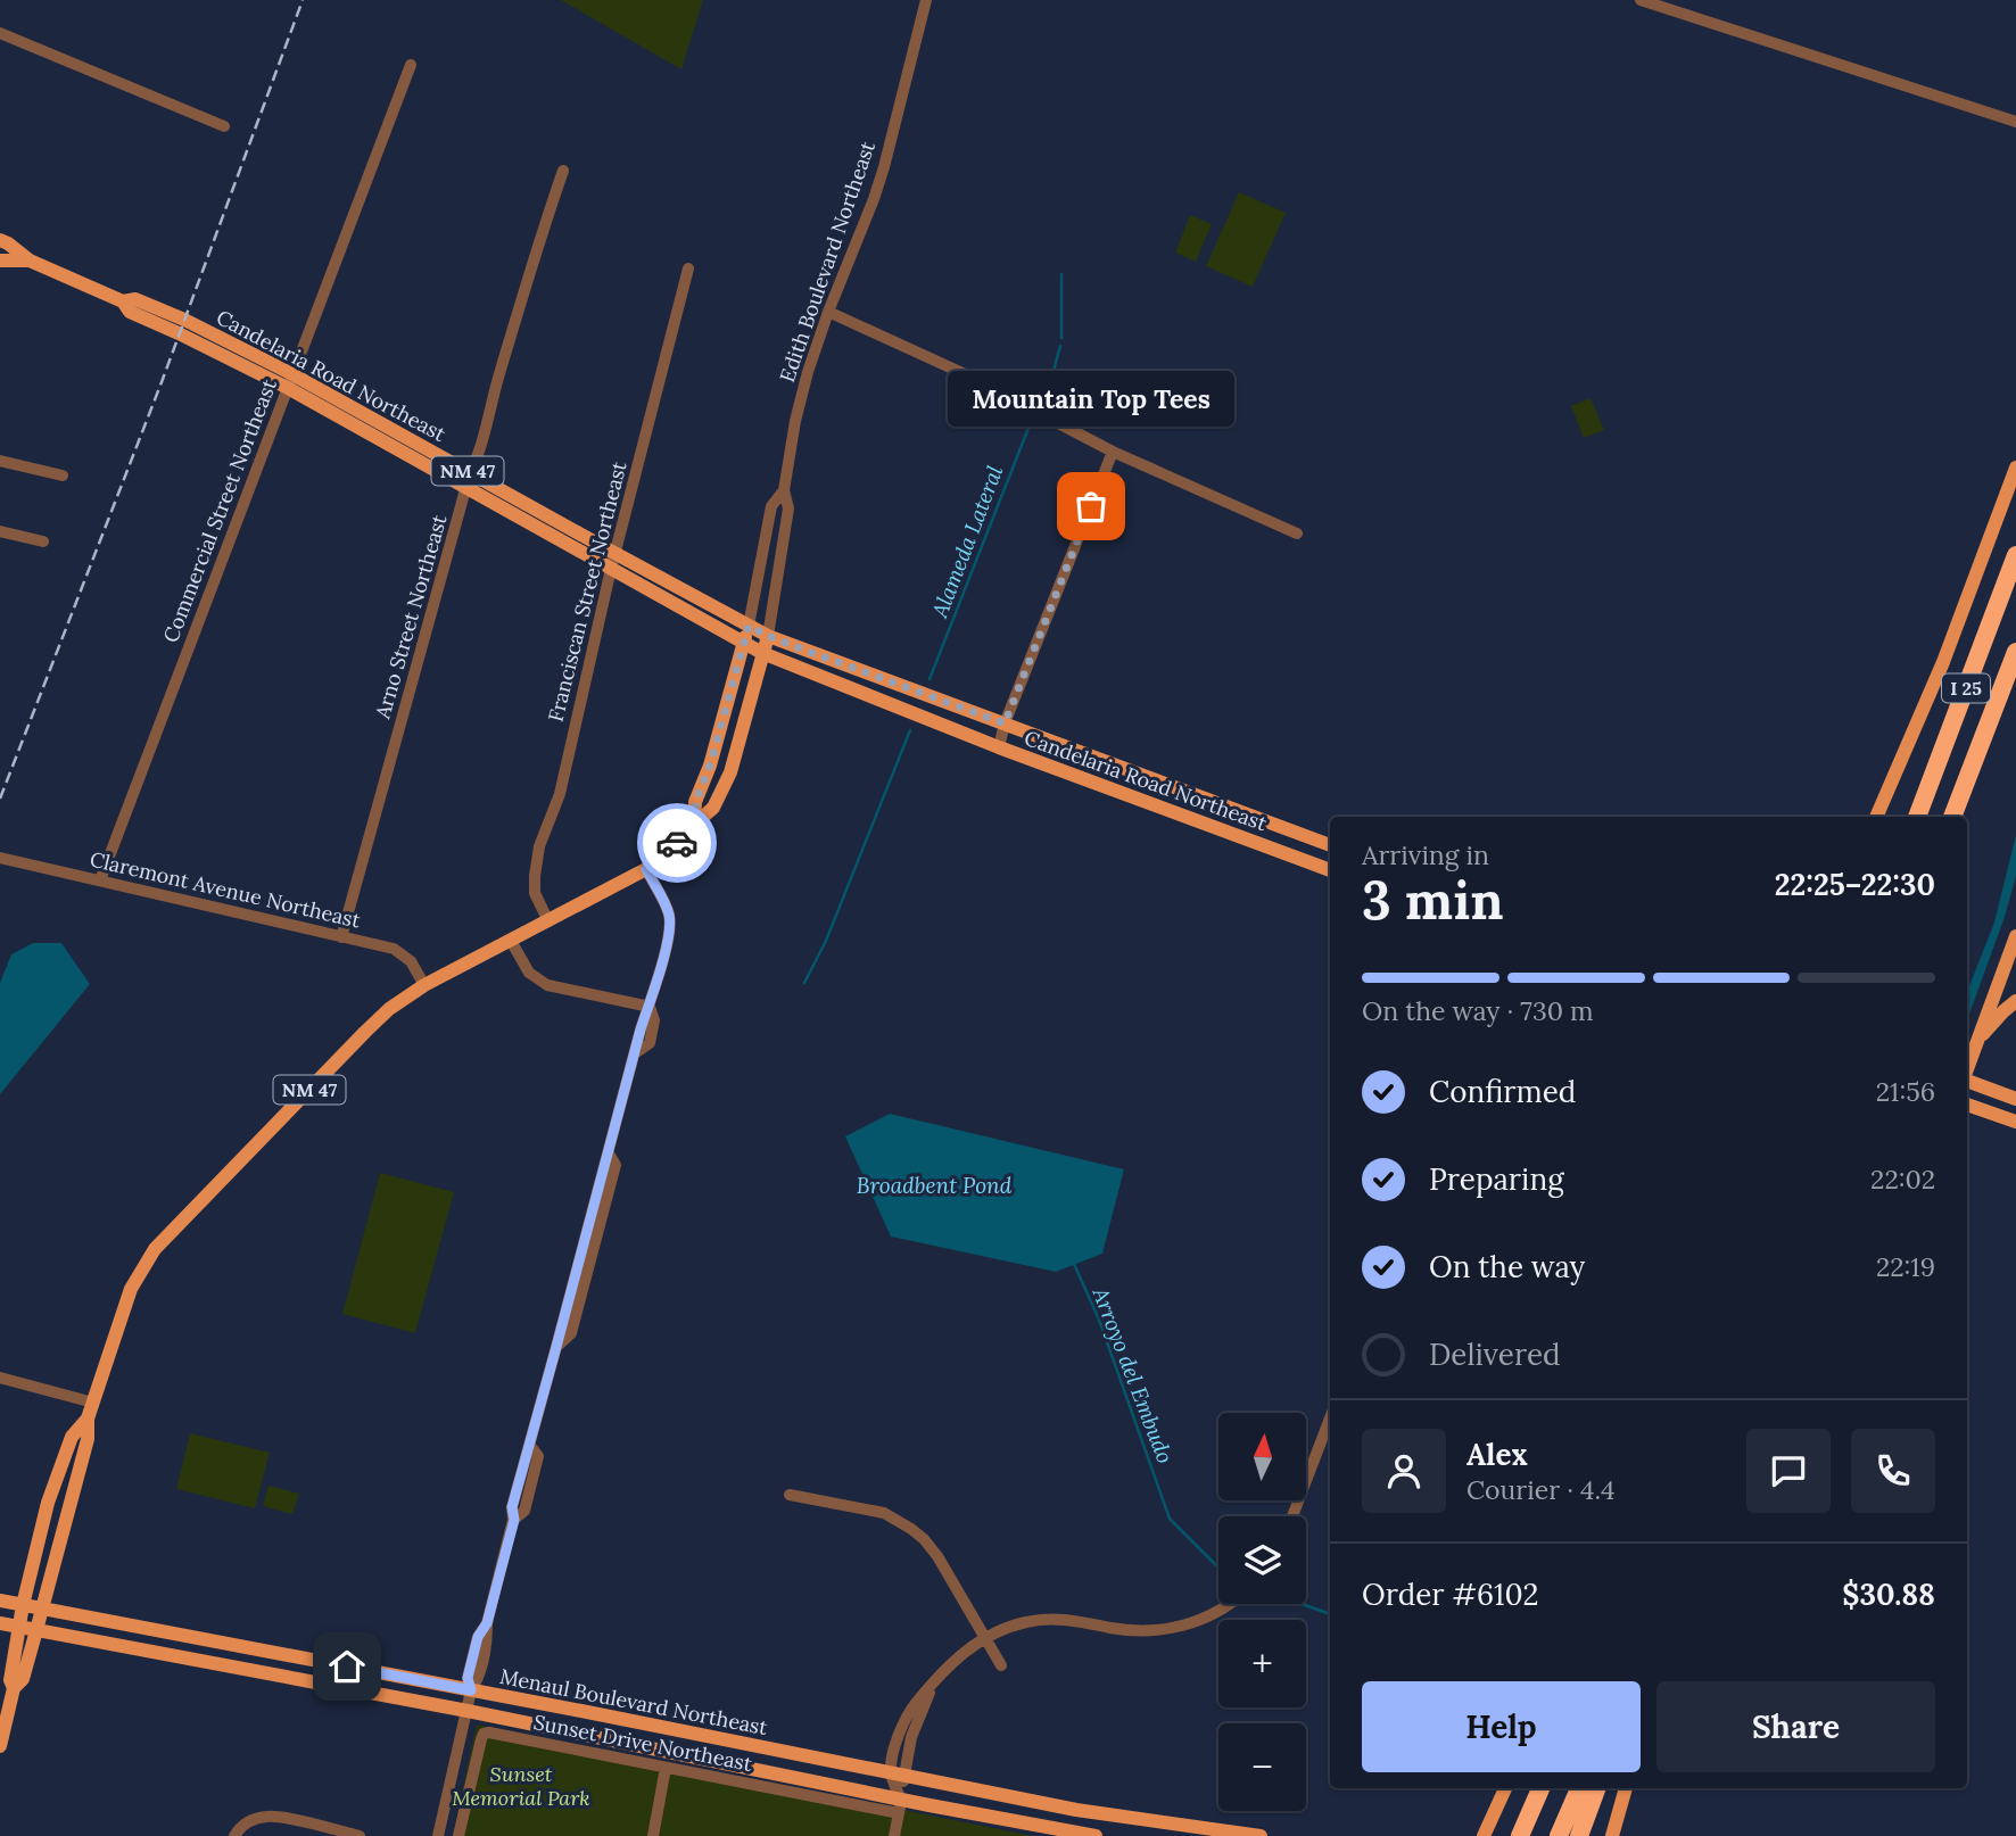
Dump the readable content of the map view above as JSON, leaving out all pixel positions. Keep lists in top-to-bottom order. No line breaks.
{"streets":{"highway":["I 25"],"main road":["Edith Boulevard Northeast","Candelaria Road Northeast","NM 47","Menaul Boulevard Northeast"],"street":["Commercial Street Northeast","Franciscan Street Northeast","Arno Street Northeast","Claremont Avenue Northeast","Sunset Drive Northeast"]},"crossings":[["Edith Boulevard Northeast","Candelaria Road Northeast"],["Edith Boulevard Northeast","NM 47"],["Candelaria Road Northeast","NM 47"],["Candelaria Road Northeast","Commercial Street Northeast"],["Candelaria Road Northeast","Franciscan Street Northeast"],["Candelaria Road Northeast","Arno Street Northeast"],["NM 47","Franciscan Street Northeast"],["NM 47","Claremont Avenue Northeast"],["NM 47","Menaul Boulevard Northeast"],["Commercial Street Northeast","Claremont Avenue Northeast"],["Arno Street Northeast","Claremont Avenue Northeast"],["Menaul Boulevard Northeast","Sunset Drive Northeast"]],"water":["Alameda Lateral","Broadbent Pond","Arroyo del Embudo"],"parks":["Sunset Memorial Park"],"places":["Mountain Top Tees"],"north":"top","page":{"bubble":"Mountain Top Tees","heading":["3 min","Arriving in","22:25–22:30"],"panel":["Alex","Courier · 4.4","Order #6102","$30.88"],"bar":"On the way · 730 m","list":[["Confirmed","21:56"],["Preparing","22:02"],["On the way","22:19"],"Delivered"],"map_buttons":["+","−"],"buttons":["Help","Share"]}}
